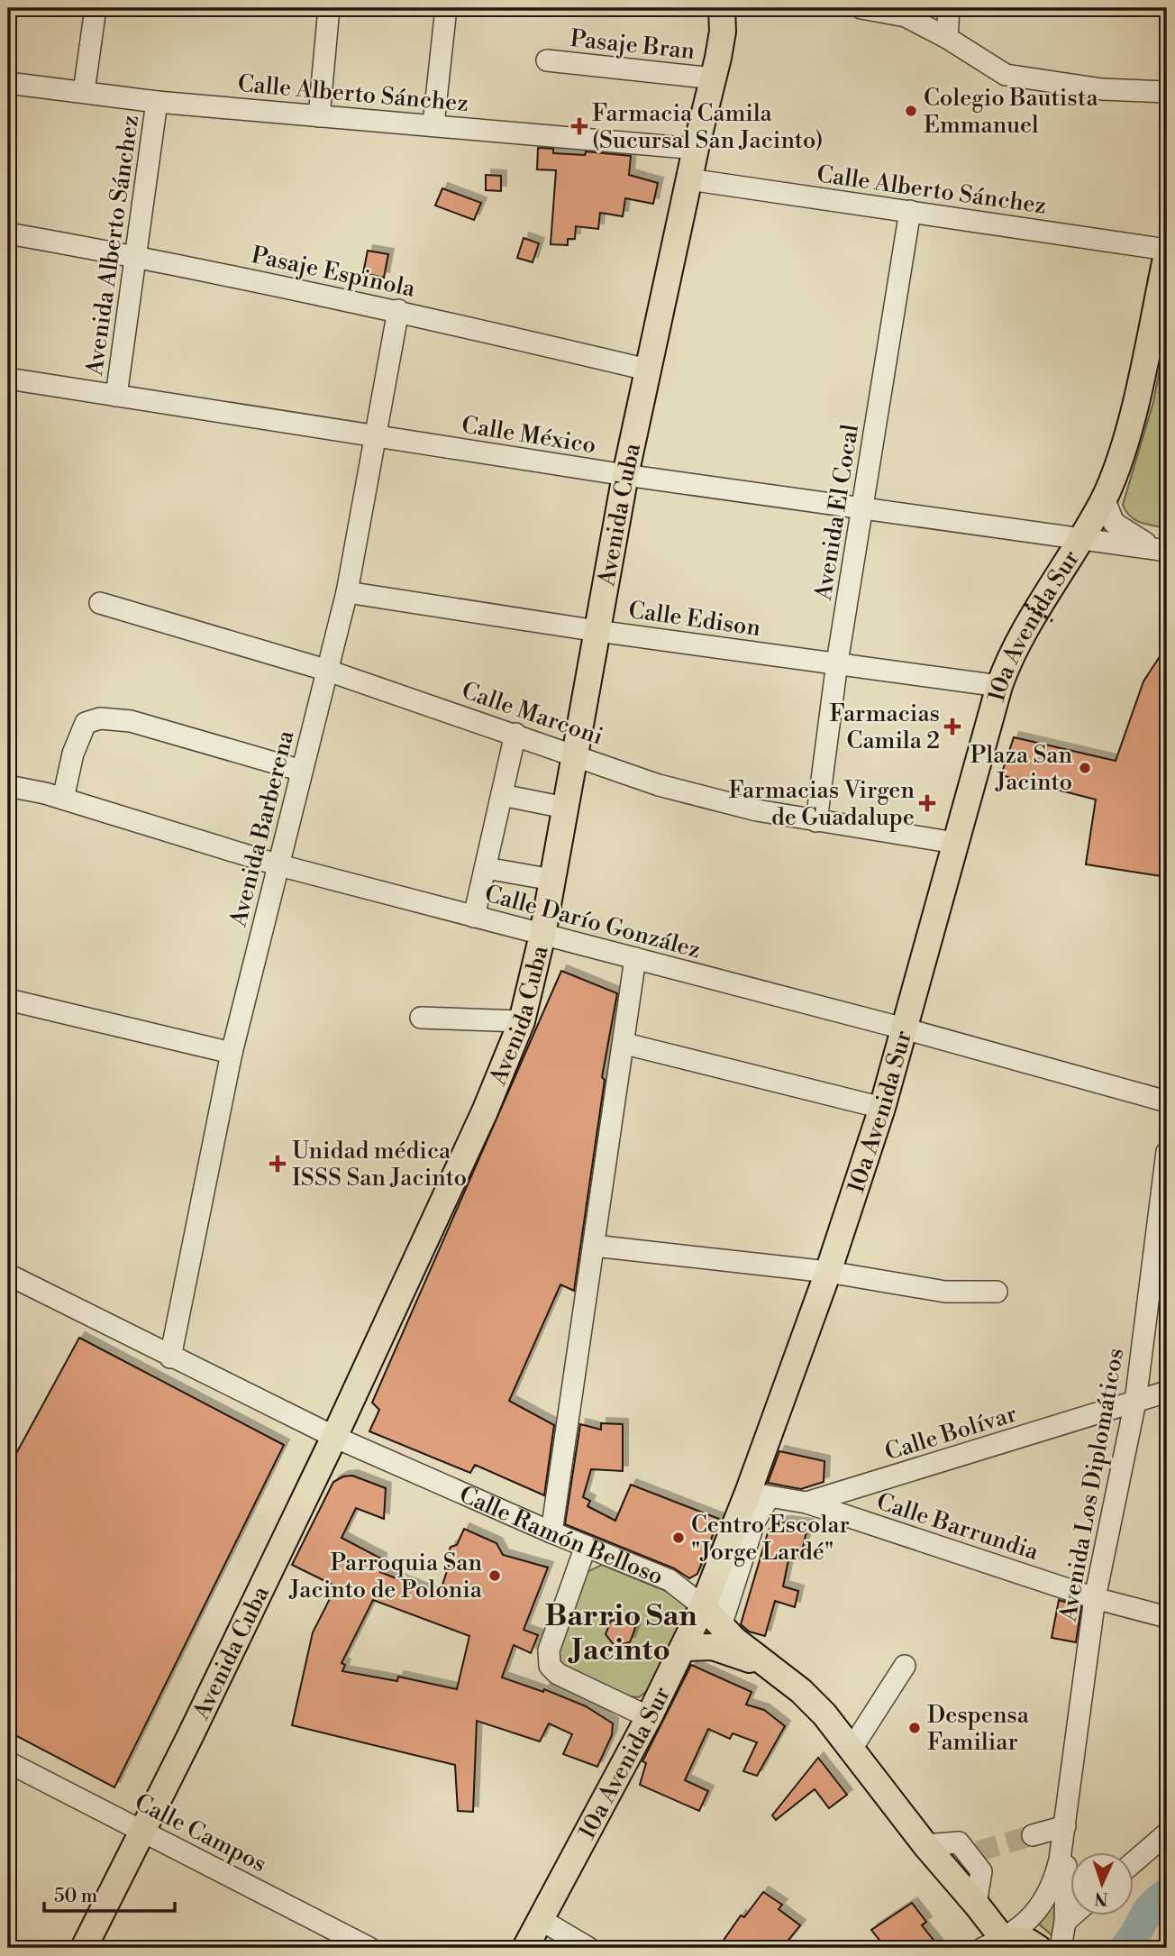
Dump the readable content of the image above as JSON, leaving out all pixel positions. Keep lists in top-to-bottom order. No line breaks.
{"streets":{"main road":["Avenida Cuba","10a Avenida Sur","Calle Ramón Belloso"],"street":["Pasaje Bran","Calle Alberto Sánchez","Avenida Alberto Sánchez","Pasaje Espinola","Calle México","Avenida El Cocal","Calle Edison","Calle Marconi","Avenida Barberena","Calle Darío González","Calle Bolívar","Avenida Los Diplomáticos","Calle Barrundia","Calle Campos"]},"crossings":[["Pasaje Bran","Avenida Cuba"],["Calle Alberto Sánchez","Avenida Alberto Sánchez"],["Calle Alberto Sánchez","Avenida El Cocal"],["Calle Alberto Sánchez","Avenida Cuba"],["Calle Alberto Sánchez","10a Avenida Sur"],["Avenida Alberto Sánchez","Pasaje Espinola"],["Avenida Alberto Sánchez","Calle México"],["Pasaje Espinola","Avenida Cuba"],["Pasaje Espinola","Avenida Barberena"],["Calle México","Avenida El Cocal"],["Calle México","Avenida Cuba"],["Calle México","10a Avenida Sur"],["Calle México","Avenida Barberena"],["Avenida El Cocal","Calle Edison"],["Avenida El Cocal","Calle Marconi"],["Avenida Cuba","Calle Edison"],["Avenida Cuba","Calle Marconi"],["Avenida Cuba","Calle Darío González"],["Avenida Cuba","Calle Ramón Belloso"],["Avenida Cuba","Calle Campos"],["Calle Edison","10a Avenida Sur"],["Calle Edison","Avenida Barberena"],["10a Avenida Sur","Calle Marconi"],["10a Avenida Sur","Calle Darío González"],["10a Avenida Sur","Calle Bolívar"],["10a Avenida Sur","Calle Ramón Belloso"],["Calle Marconi","Avenida Barberena"],["Avenida Barberena","Calle Darío González"],["Avenida Barberena","Calle Ramón Belloso"],["Calle Bolívar","Avenida Los Diplomáticos"],["Calle Bolívar","Calle Barrundia"],["Avenida Los Diplomáticos","Calle Barrundia"],["Avenida Los Diplomáticos","Calle Ramón Belloso"]],"districts":["Barrio San Jacinto"],"places":{"other":["Colegio Bautista Emmanuel","Plaza San Jacinto","Centro Escolar \"Jorge Lardé\"","Parroquia San Jacinto de Polonia","Despensa Familiar"],"health":["Farmacia Camila (Sucursal San Jacinto)","Farmacias Camila 2","Farmacias Virgen de Guadalupe","Unidad médica ISSS San Jacinto"]},"scale_bar":"50 m","north":"bottom"}
